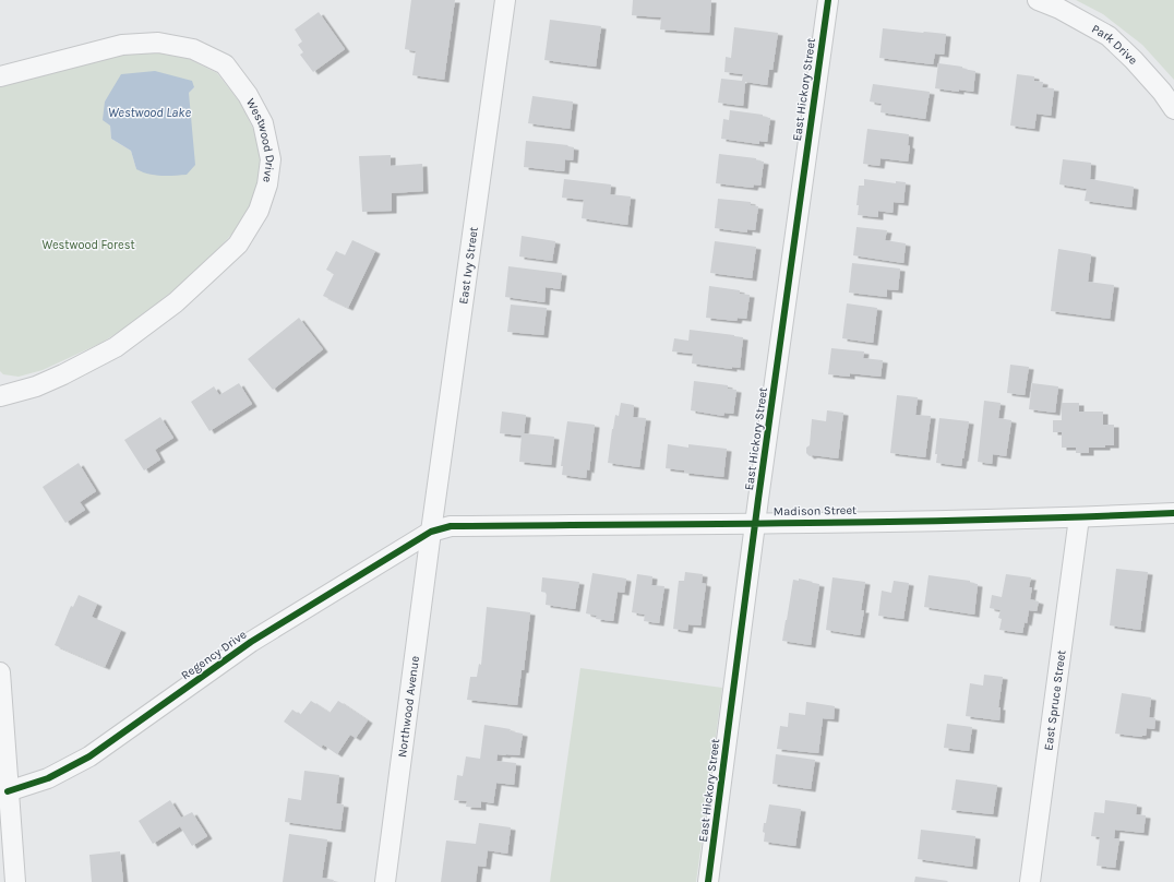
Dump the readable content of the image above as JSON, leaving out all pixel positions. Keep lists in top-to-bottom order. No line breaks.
{"streets":{"street":["Park Drive","East Hickory Street","Westwood Drive","East Ivy Street","Madison Street","Regency Drive","East Spruce Street","Northwood Avenue"]},"crossings":[["East Hickory Street","Madison Street"],["East Ivy Street","Madison Street"],["East Ivy Street","Regency Drive"],["East Ivy Street","Northwood Avenue"],["Madison Street","Regency Drive"],["Madison Street","East Spruce Street"],["Madison Street","Northwood Avenue"],["Regency Drive","Northwood Avenue"]],"water":["Westwood Lake"],"parks":["Westwood Forest"]}
